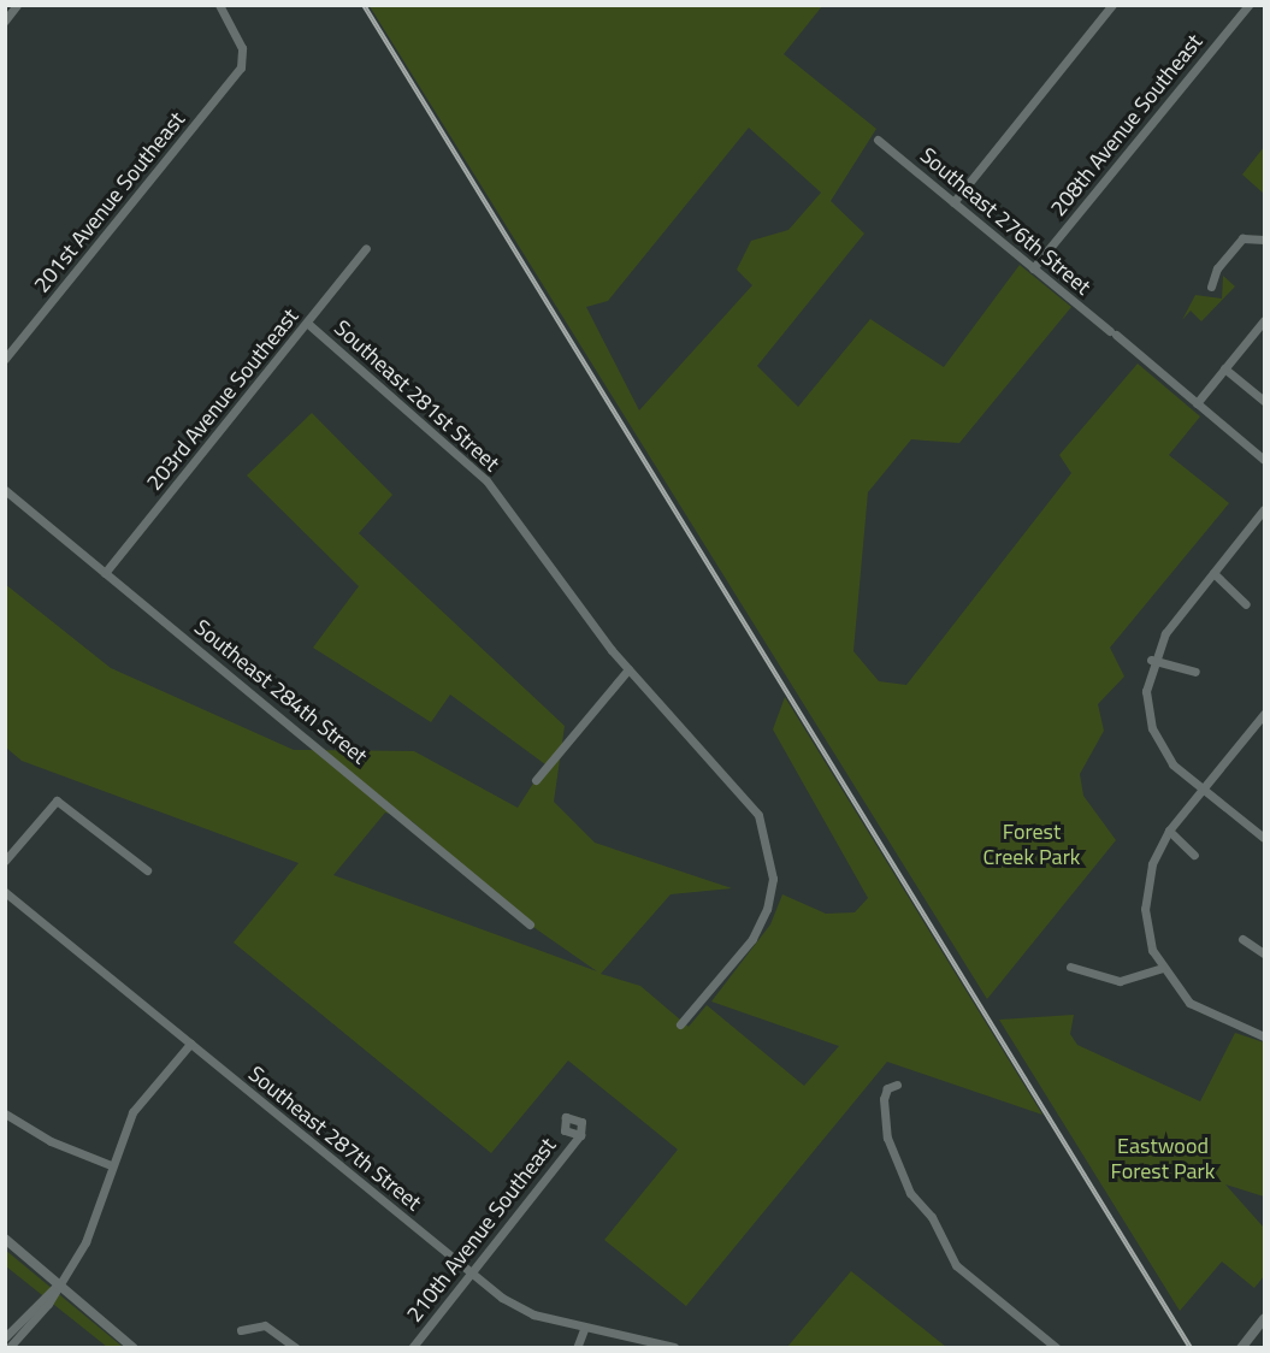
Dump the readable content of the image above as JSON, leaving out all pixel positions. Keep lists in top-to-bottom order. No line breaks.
{"streets":{"street":["208th Avenue Southeast","201st Avenue Southeast","Southeast 276th Street","Southeast 281st Street","203rd Avenue Southeast","Southeast 284th Street","Southeast 287th Street","210th Avenue Southeast"]},"crossings":[["208th Avenue Southeast","Southeast 276th Street"],["Southeast 281st Street","203rd Avenue Southeast"],["203rd Avenue Southeast","Southeast 284th Street"],["Southeast 287th Street","210th Avenue Southeast"]],"parks":["Forest Creek Park","Eastwood Forest Park"]}
